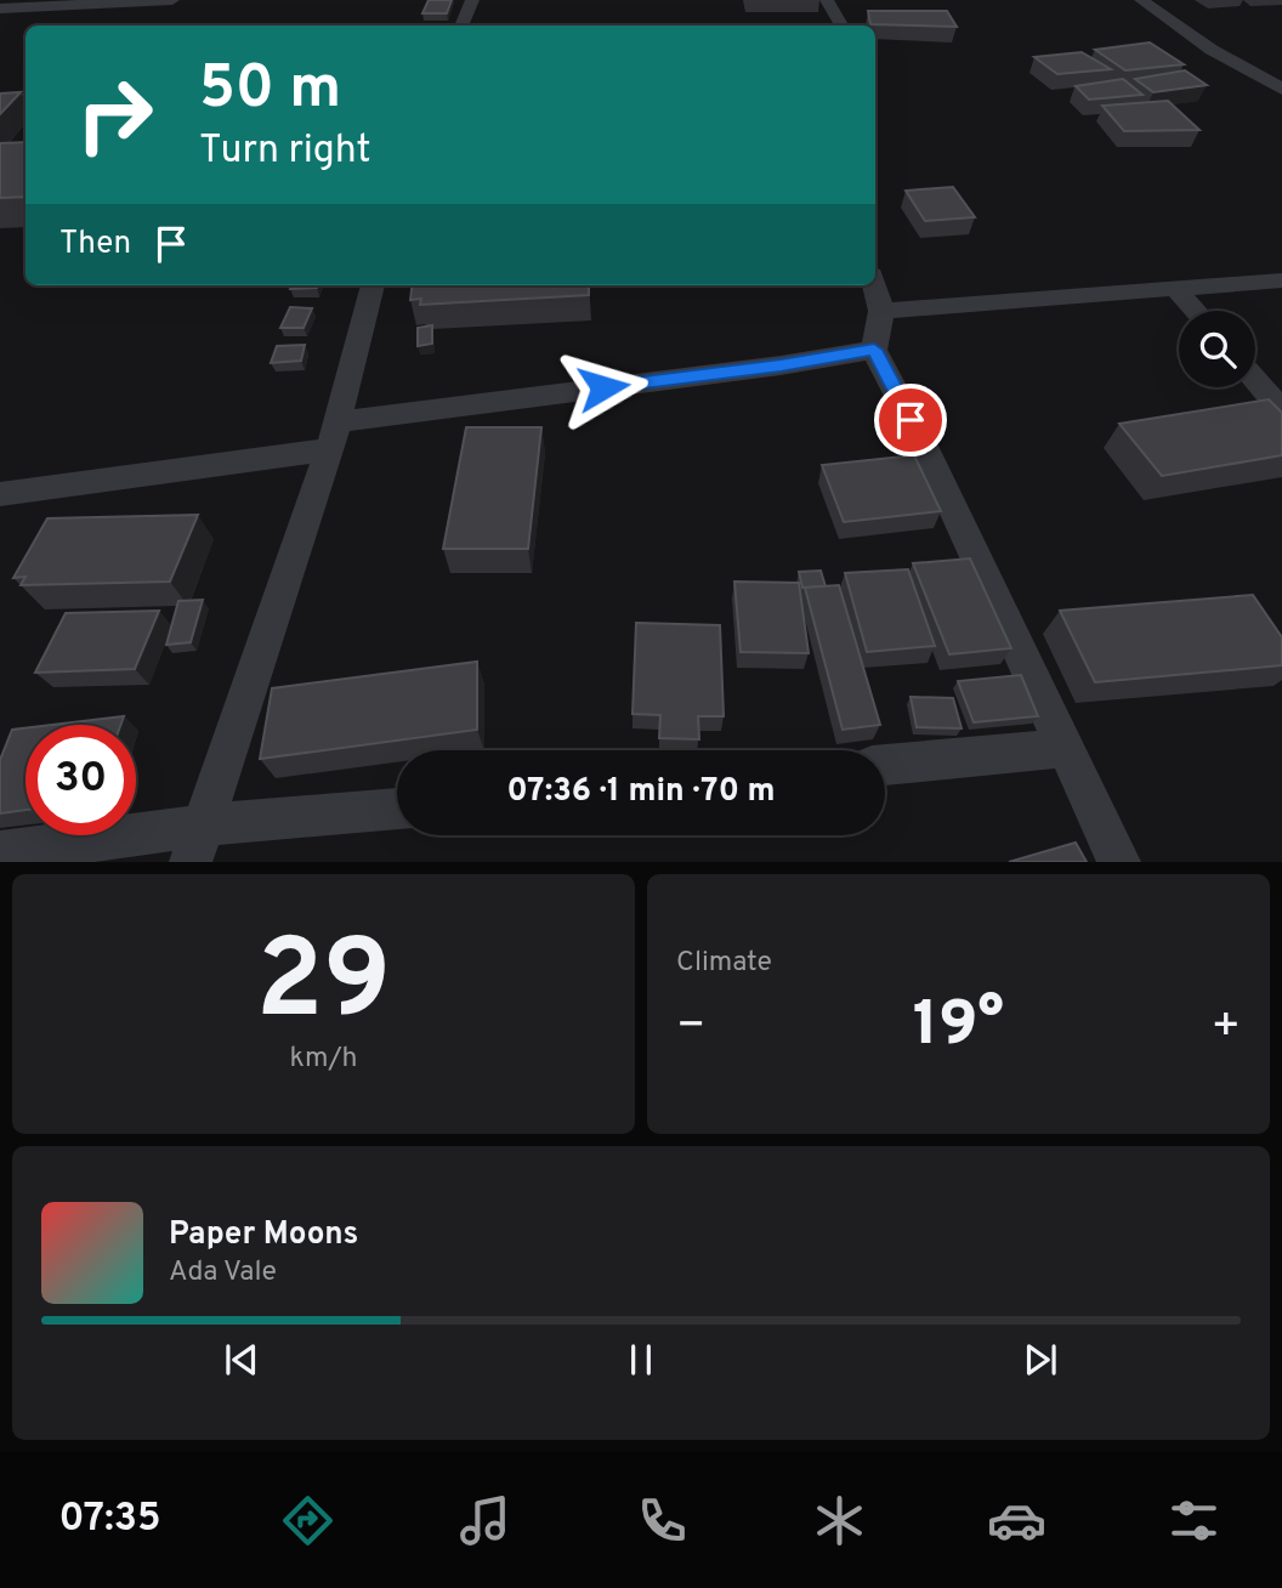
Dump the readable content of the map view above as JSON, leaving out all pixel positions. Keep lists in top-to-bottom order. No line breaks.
{"page":{"turn":["50 m","Turn right"],"then":"Then","limit":"30","trip":"07:36 · 1 min · 70 m","tile":[["29","km/h"],"Climate"],"heat":["−","19°","+"],"song":["Paper Moons","Ada Vale"],"tabs":"07:35"}}
